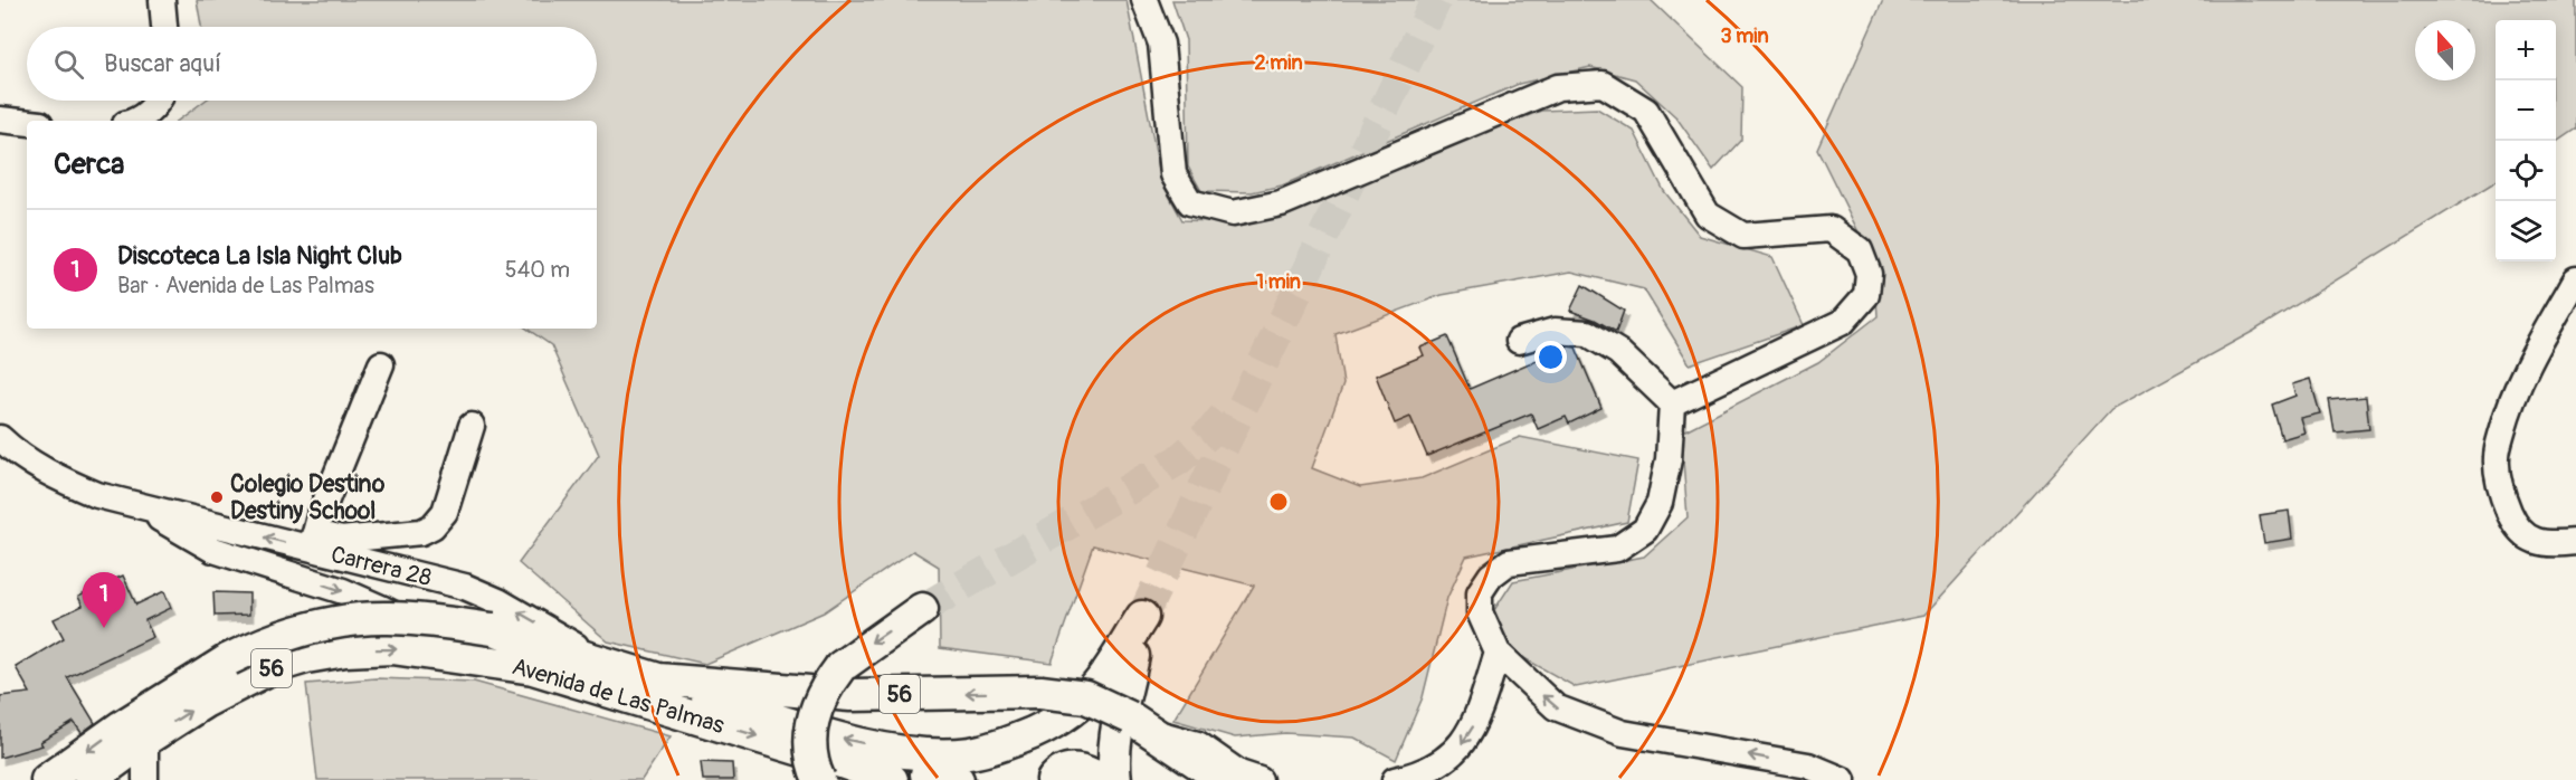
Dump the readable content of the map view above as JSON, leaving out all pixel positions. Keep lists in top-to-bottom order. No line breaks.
{"streets":{"main road":["56","Avenida de Las Palmas"],"street":["Carrera 28"]},"crossings":[["Carrera 28","Avenida de Las Palmas"]],"places":["Colegio Destino Destiny School"],"north":"top","page":{"map_buttons":["+","−"],"search":"Buscar aquí","heading":"Cerca","list":[{"mark":"1","name":"Discoteca La Isla Night Club","note":"Bar · Avenida de Las Palmas","value":"540 m"}],"pins":"1"},"rings":["3 min","2 min","1 min"]}
